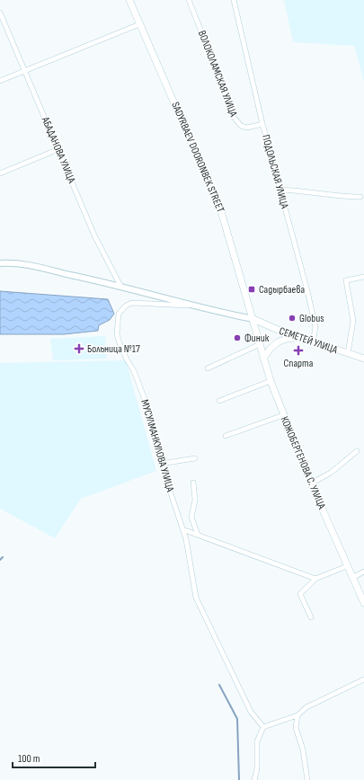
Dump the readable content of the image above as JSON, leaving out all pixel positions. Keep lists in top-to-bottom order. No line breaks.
{"streets":{"main road":["SADYRBAEV DOORONBEK STREET","СЕМЕТЕЙ УЛИЦА","КОЖОБЕРГЕНОВА С. УЛИЦА"],"street":["ВОЛОКОЛАМСКАЯ УЛИЦА","АБАДАНОВА УЛИЦА","ПОДОЛЬСКАЯ УЛИЦА","МУСУЛМАНКУЛОВА УЛИЦА"]},"crossings":[["ВОЛОКОЛАМСКАЯ УЛИЦА","ПОДОЛЬСКАЯ УЛИЦА"],["SADYRBAEV DOORONBEK STREET","СЕМЕТЕЙ УЛИЦА"],["SADYRBAEV DOORONBEK STREET","КОЖОБЕРГЕНОВА С. УЛИЦА"],["ПОДОЛЬСКАЯ УЛИЦА","СЕМЕТЕЙ УЛИЦА"],["СЕМЕТЕЙ УЛИЦА","КОЖОБЕРГЕНОВА С. УЛИЦА"]],"places":{"transit":["Садырбаева"],"other":["Globus","Финик"],"health":["Больница №17","Спарта"]},"scale_bar":"100 m"}
